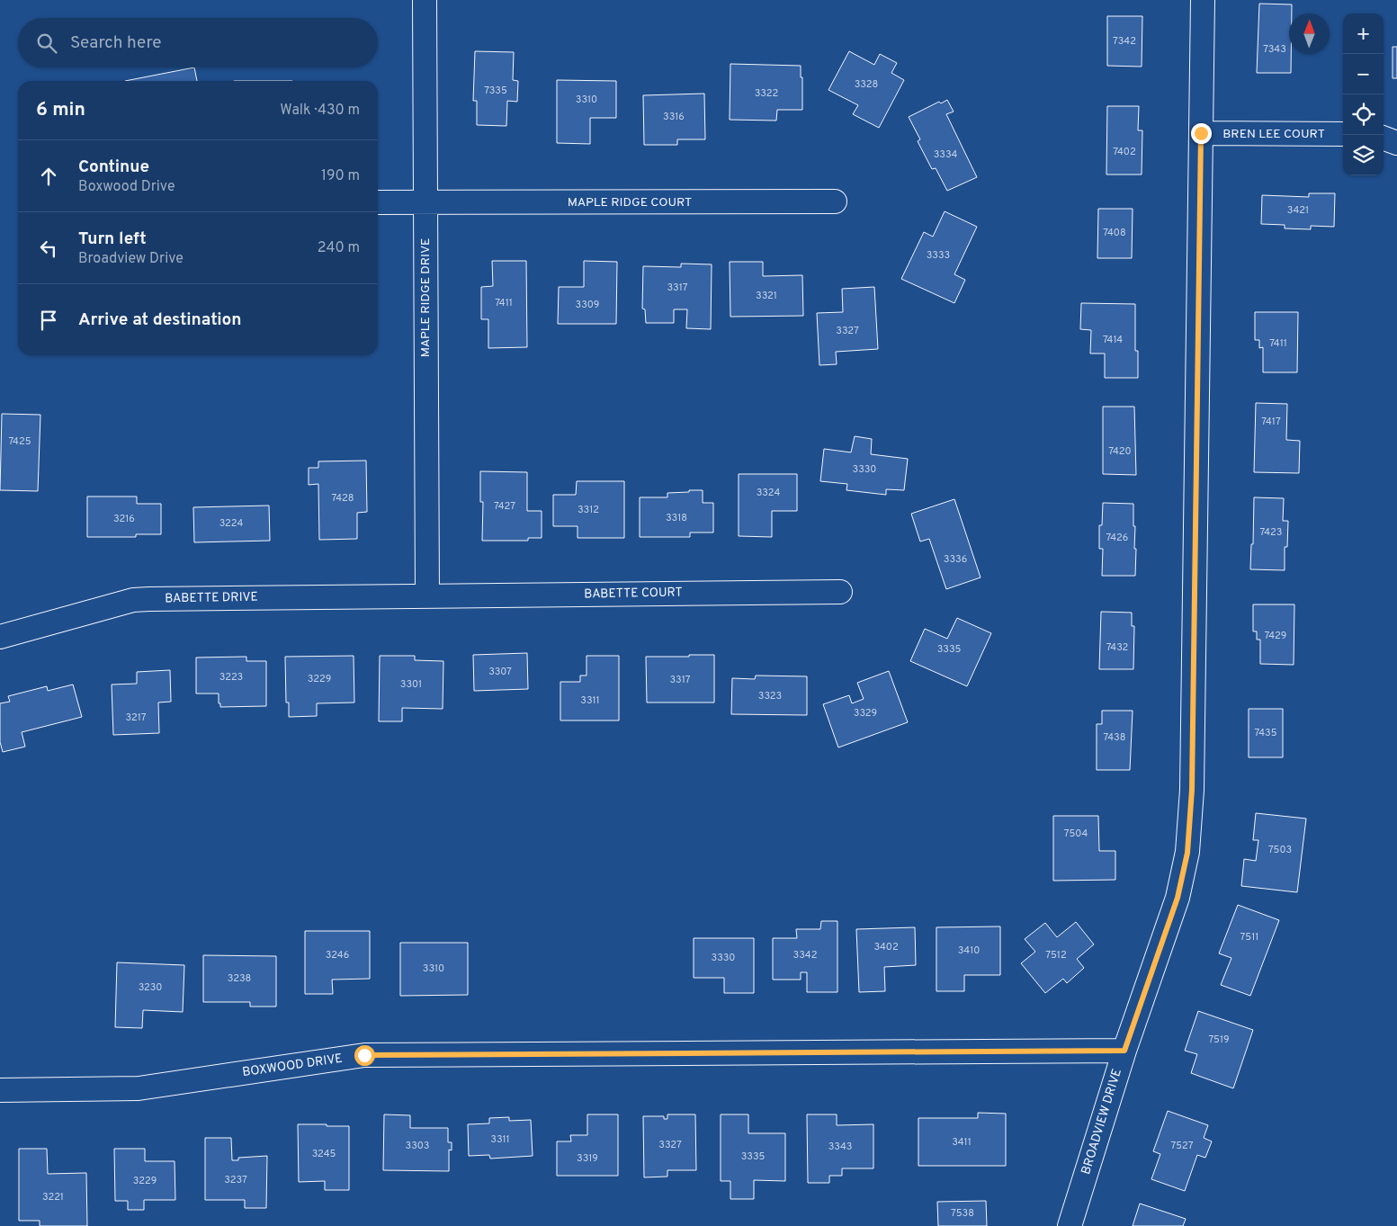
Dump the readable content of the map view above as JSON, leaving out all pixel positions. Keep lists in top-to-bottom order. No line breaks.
{"streets":{"street":["BREN LEE COURT","MAPLE RIDGE COURT","MAPLE RIDGE DRIVE","BABETTE COURT","BABETTE DRIVE","BOXWOOD DRIVE","BROADVIEW DRIVE"]},"crossings":[["BREN LEE COURT","BROADVIEW DRIVE"],["MAPLE RIDGE COURT","MAPLE RIDGE DRIVE"],["MAPLE RIDGE DRIVE","BABETTE COURT"],["MAPLE RIDGE DRIVE","BABETTE DRIVE"],["BABETTE COURT","BABETTE DRIVE"],["BOXWOOD DRIVE","BROADVIEW DRIVE"]],"house_numbers":["7342","7343","3328","7335","3322","3310","3316","7402","3334","3421","7408","3333","3317","3321","7411","3309","3327","7414","7411","7417","7425","7420","3330","3324","7428","7427","3312","3318","3216","3224","7423","7426","3336","7429","7432","3335","3307","3223","3229","3317","3301","3323","3311","3329","3217","7435","7438","7504","7503","7511","3402","3410","3246","3342","7512","3330","3310","3238","3230","7519","3311","3411","3327","3303","7527","3343","3245","3335","3319","3237","3229","3221","7538"],"north":"top","page":{"map_buttons":["+","−"],"search":"Search here","heading":["6 min","Walk · 430 m"],"list":[["Continue","Boxwood Drive","190 m"],["Turn left","Broadview Drive","240 m"],"Arrive at destination"]}}
